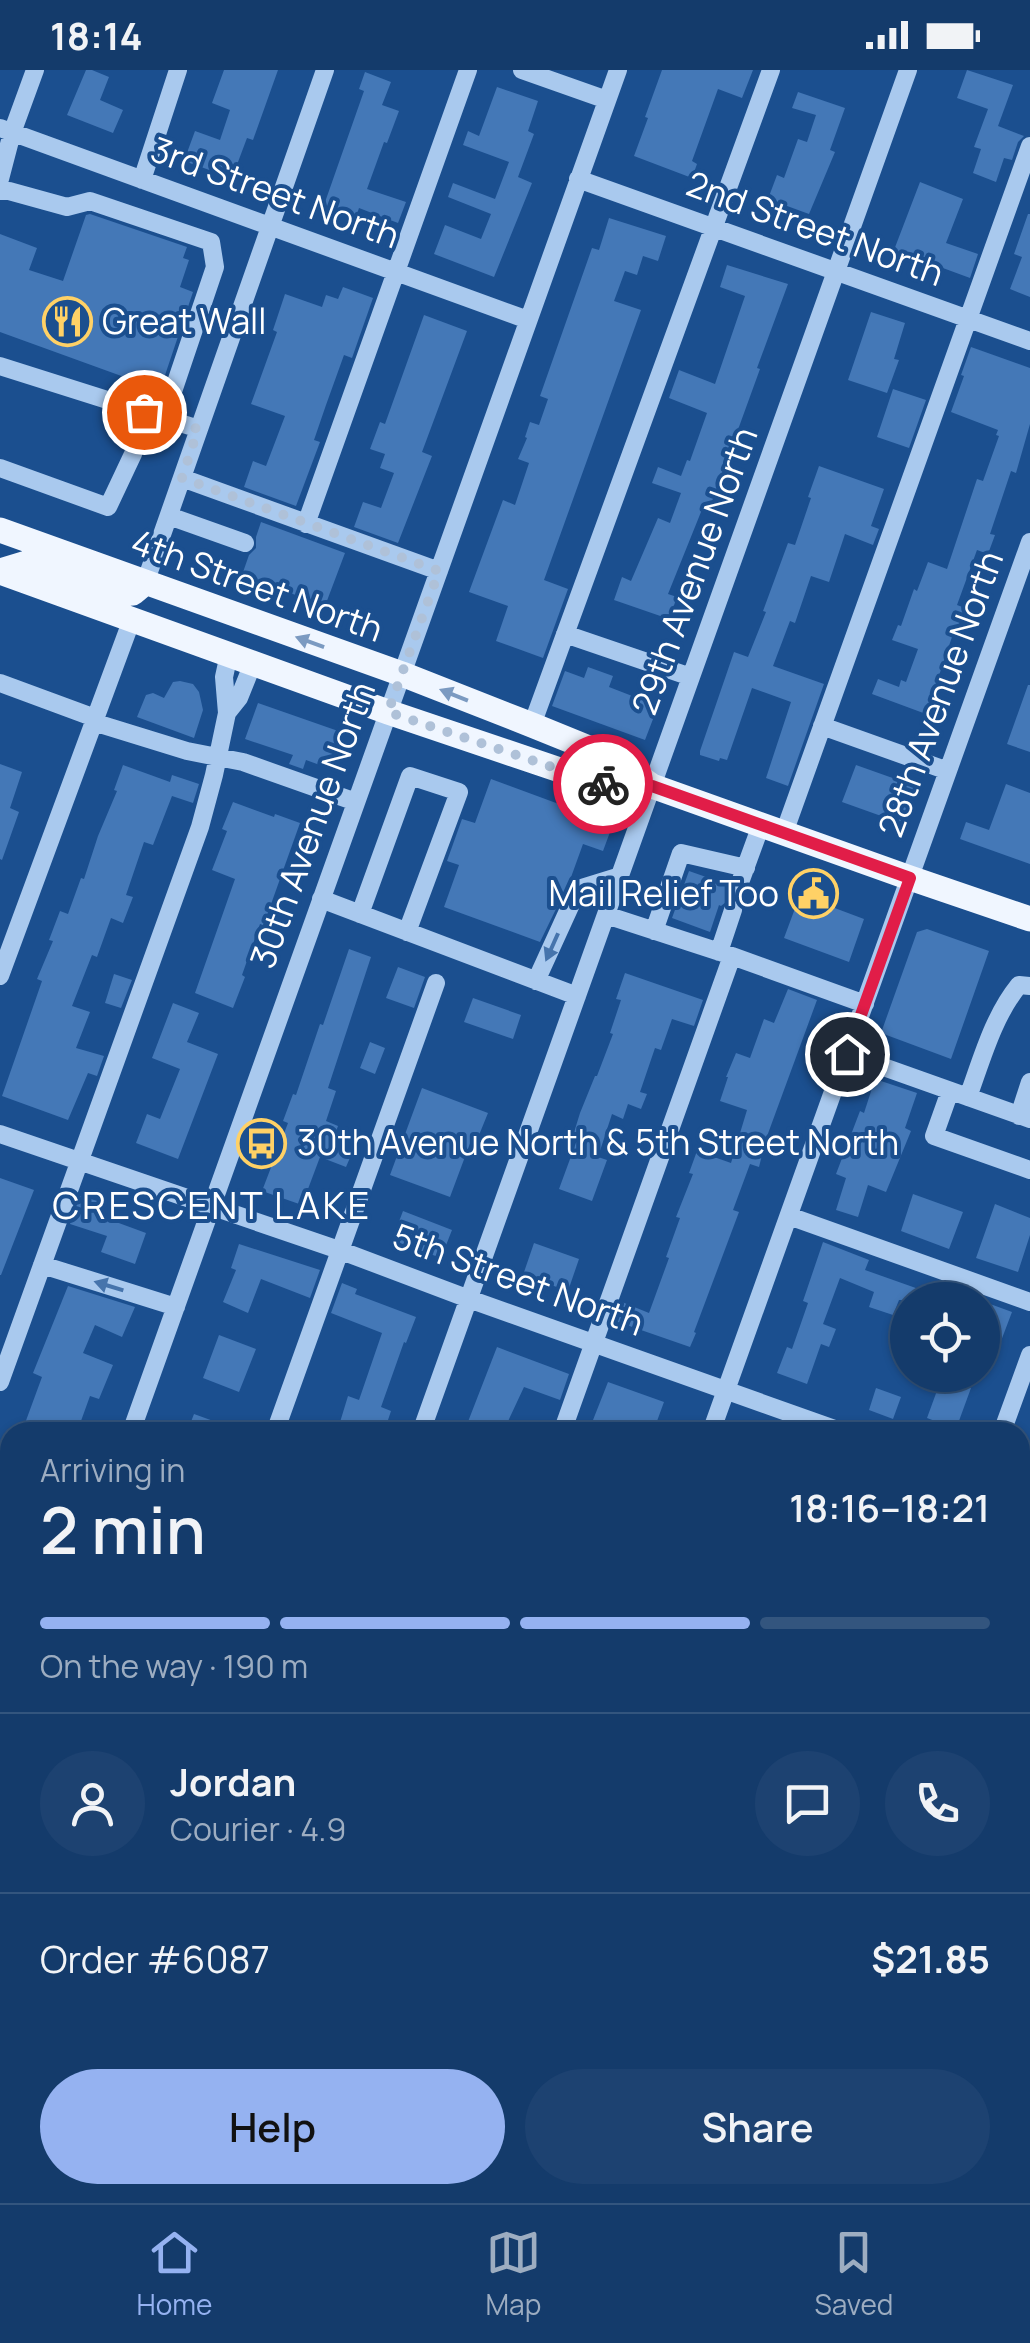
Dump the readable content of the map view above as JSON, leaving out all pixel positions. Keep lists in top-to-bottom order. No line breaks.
{"streets":{"main road":["4th Street North"],"street":["3rd Street North","2nd Street North","29th Avenue North","28th Avenue North","30th Avenue North","5th Street North"]},"crossings":[["3rd Street North","30th Avenue North"],["2nd Street North","29th Avenue North"],["2nd Street North","30th Avenue North"],["29th Avenue North","4th Street North"],["29th Avenue North","5th Street North"],["4th Street North","28th Avenue North"],["4th Street North","30th Avenue North"],["28th Avenue North","5th Street North"],["30th Avenue North","5th Street North"]],"districts":["CRESCENT LAKE"],"places":{"restaurant":["Great Wall"],"public building":["Mail Relief Too"],"bus stop":["30th Avenue North & 5th Street North"]},"page":{"status":"18:14","heading":["2 min","Arriving in","18:16–18:21"],"panel":["Jordan","Courier · 4.9","Order #6087","$21.85"],"bar":"On the way · 190 m","buttons":["Help","Share"],"tabs":["Home","Map","Saved"]}}
